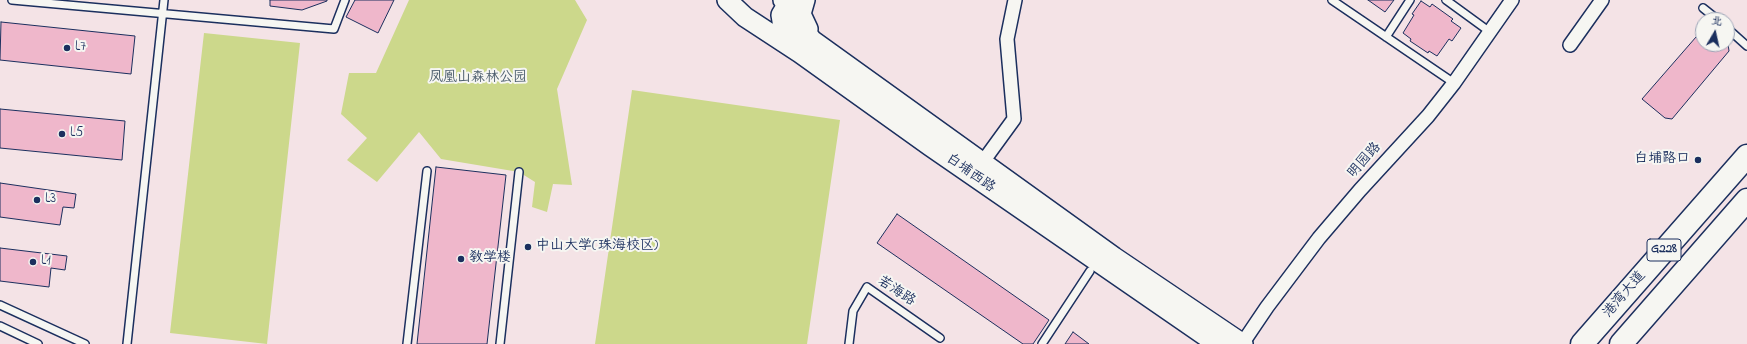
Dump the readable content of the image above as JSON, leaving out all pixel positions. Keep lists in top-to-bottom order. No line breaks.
{"streets":{"highway":["G228","港湾大道"],"main road":["白埔西路"],"street":["明园路"],"lane":["若海路"]},"crossings":[["明园路","白埔西路"]],"parks":["凤凰山森林公园"],"places":["L7","L5","白埔路口","L3","中山大学(珠海校区)","教学楼","L1"],"north":"top"}
